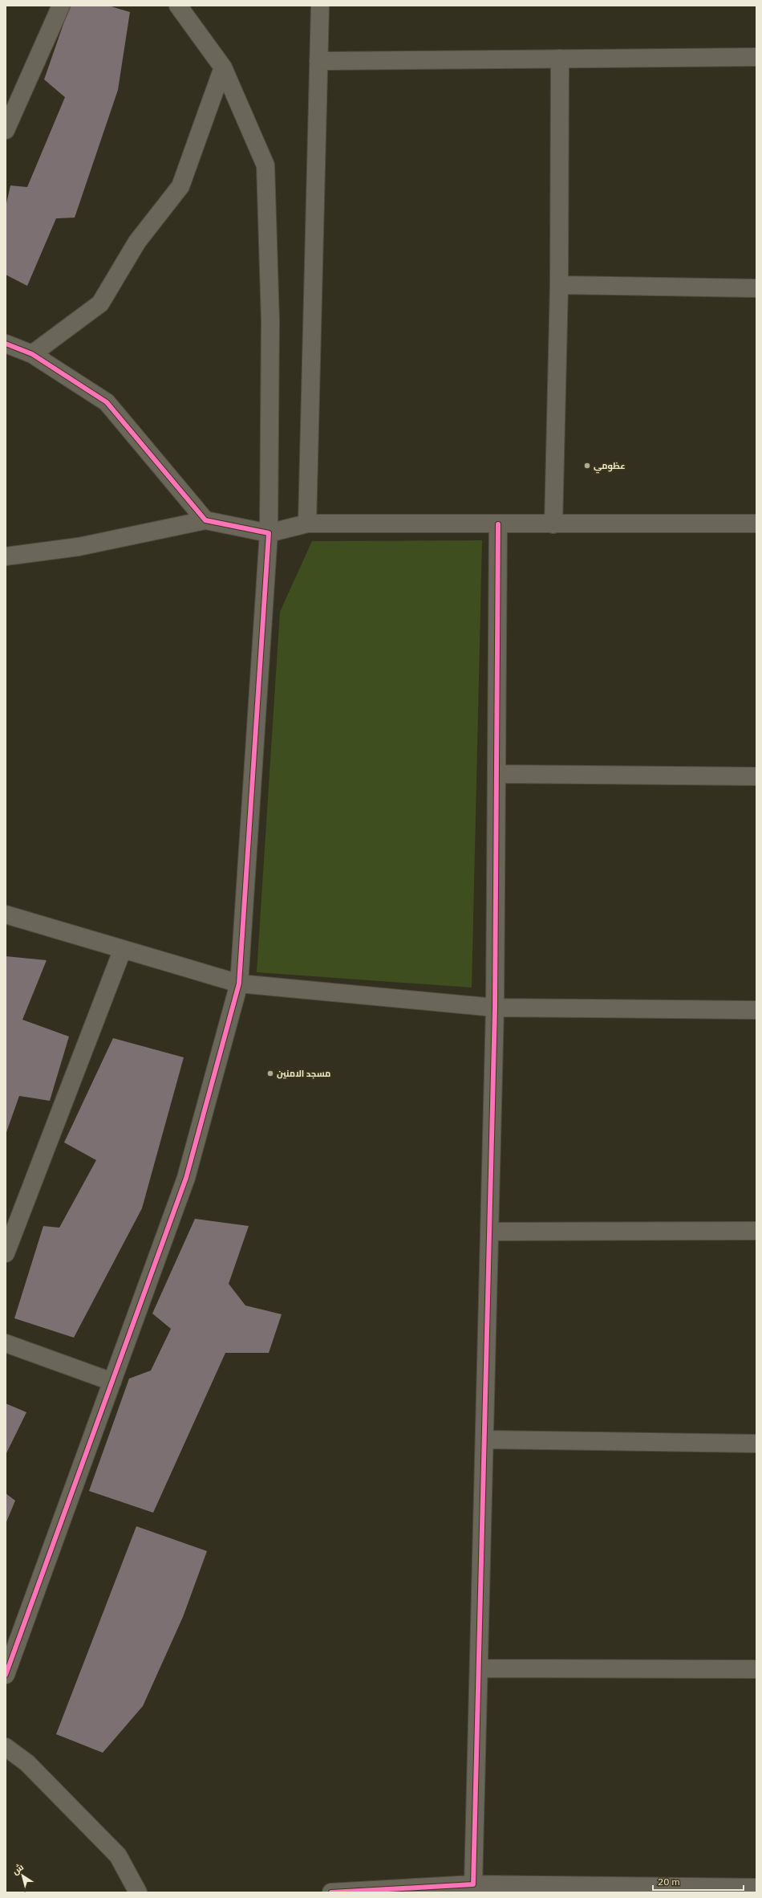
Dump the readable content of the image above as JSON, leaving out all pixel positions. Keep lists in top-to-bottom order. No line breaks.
{"places":["عظومي","مسجد الامنين"],"scale_bar":"20 m","north":"top left"}
